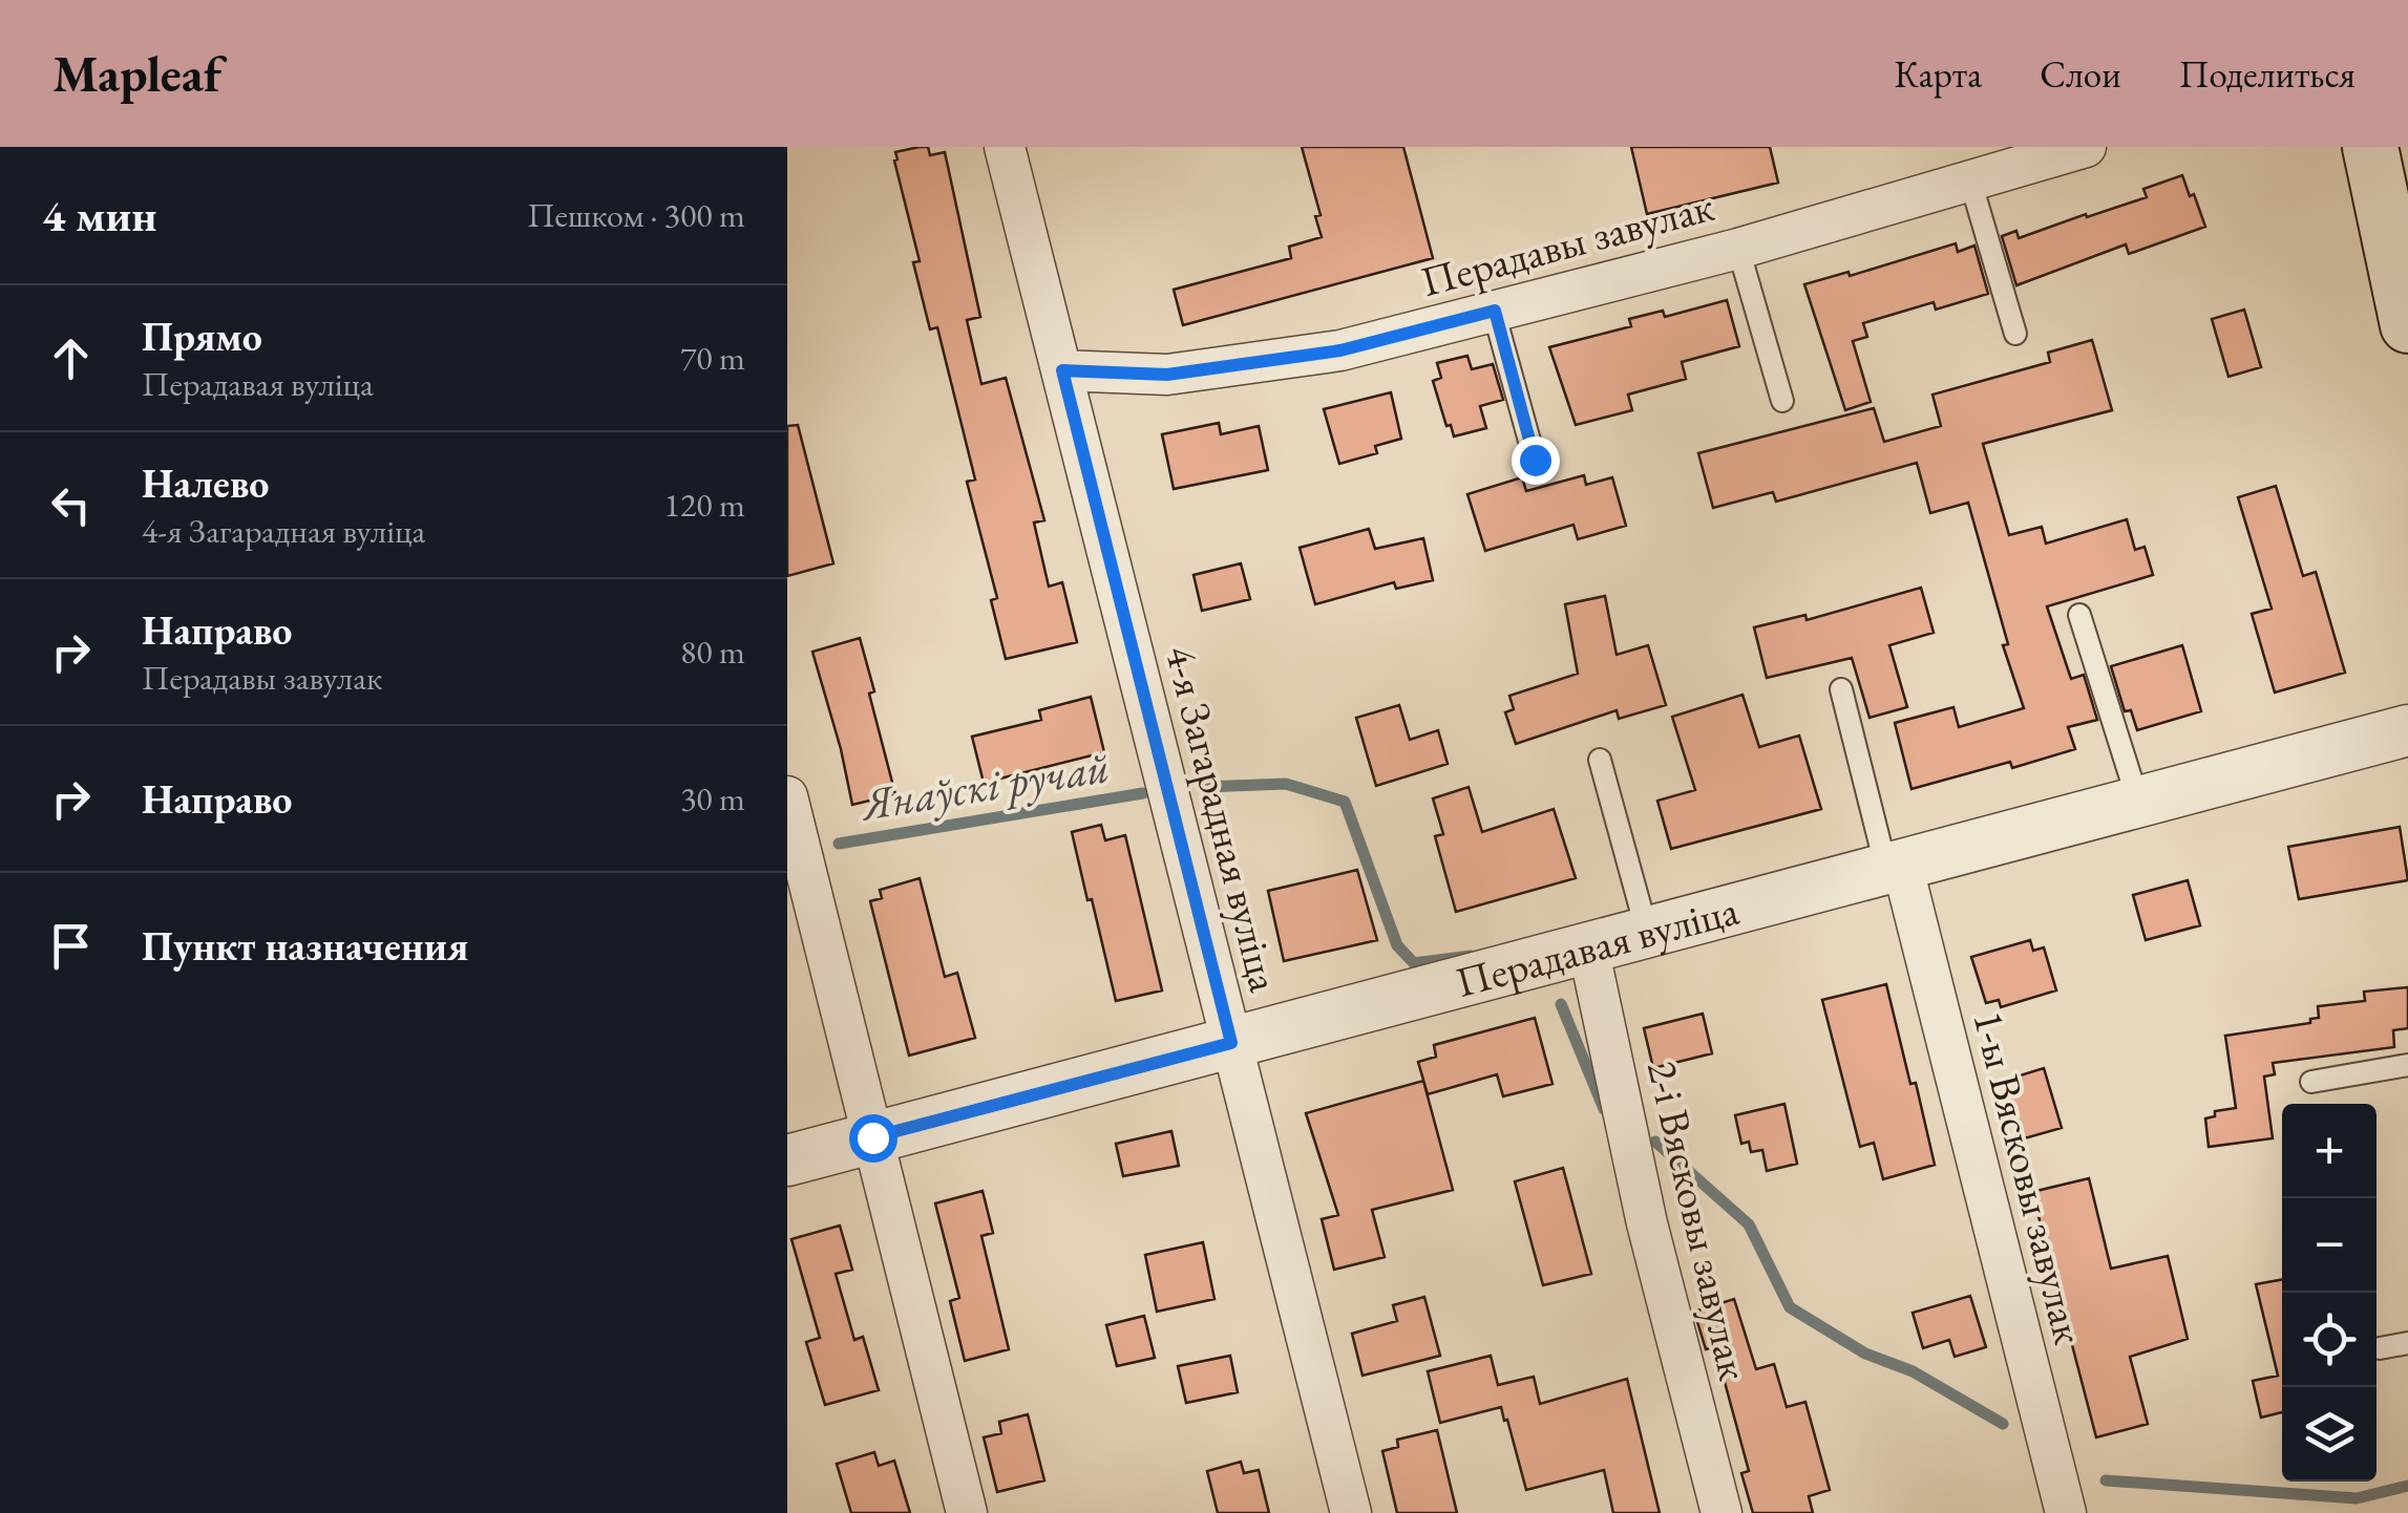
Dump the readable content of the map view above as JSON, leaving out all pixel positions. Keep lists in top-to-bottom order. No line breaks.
{"streets":{"street":["Перадавы завулак","4-я Загарадная вуліца","Перадавая вуліца","1-ы Вясковы завулак","2-і Вясковы завулак"]},"crossings":[["Перадавы завулак","4-я Загарадная вуліца"],["4-я Загарадная вуліца","Перадавая вуліца"],["Перадавая вуліца","1-ы Вясковы завулак"],["Перадавая вуліца","2-і Вясковы завулак"]],"water":["Янаўскі ручай"],"page":{"header":"Mapleaf","nav":["Карта","Слои","Поделиться"],"heading":["4 мин","Пешком · 300 m"],"list":[["Прямо","Перадавая вуліца","70 m"],["Налево","4-я Загарадная вуліца","120 m"],["Направо","Перадавы завулак","80 m"],["Направо","30 m"],"Пункт назначения"],"map_buttons":["+","−"]}}
